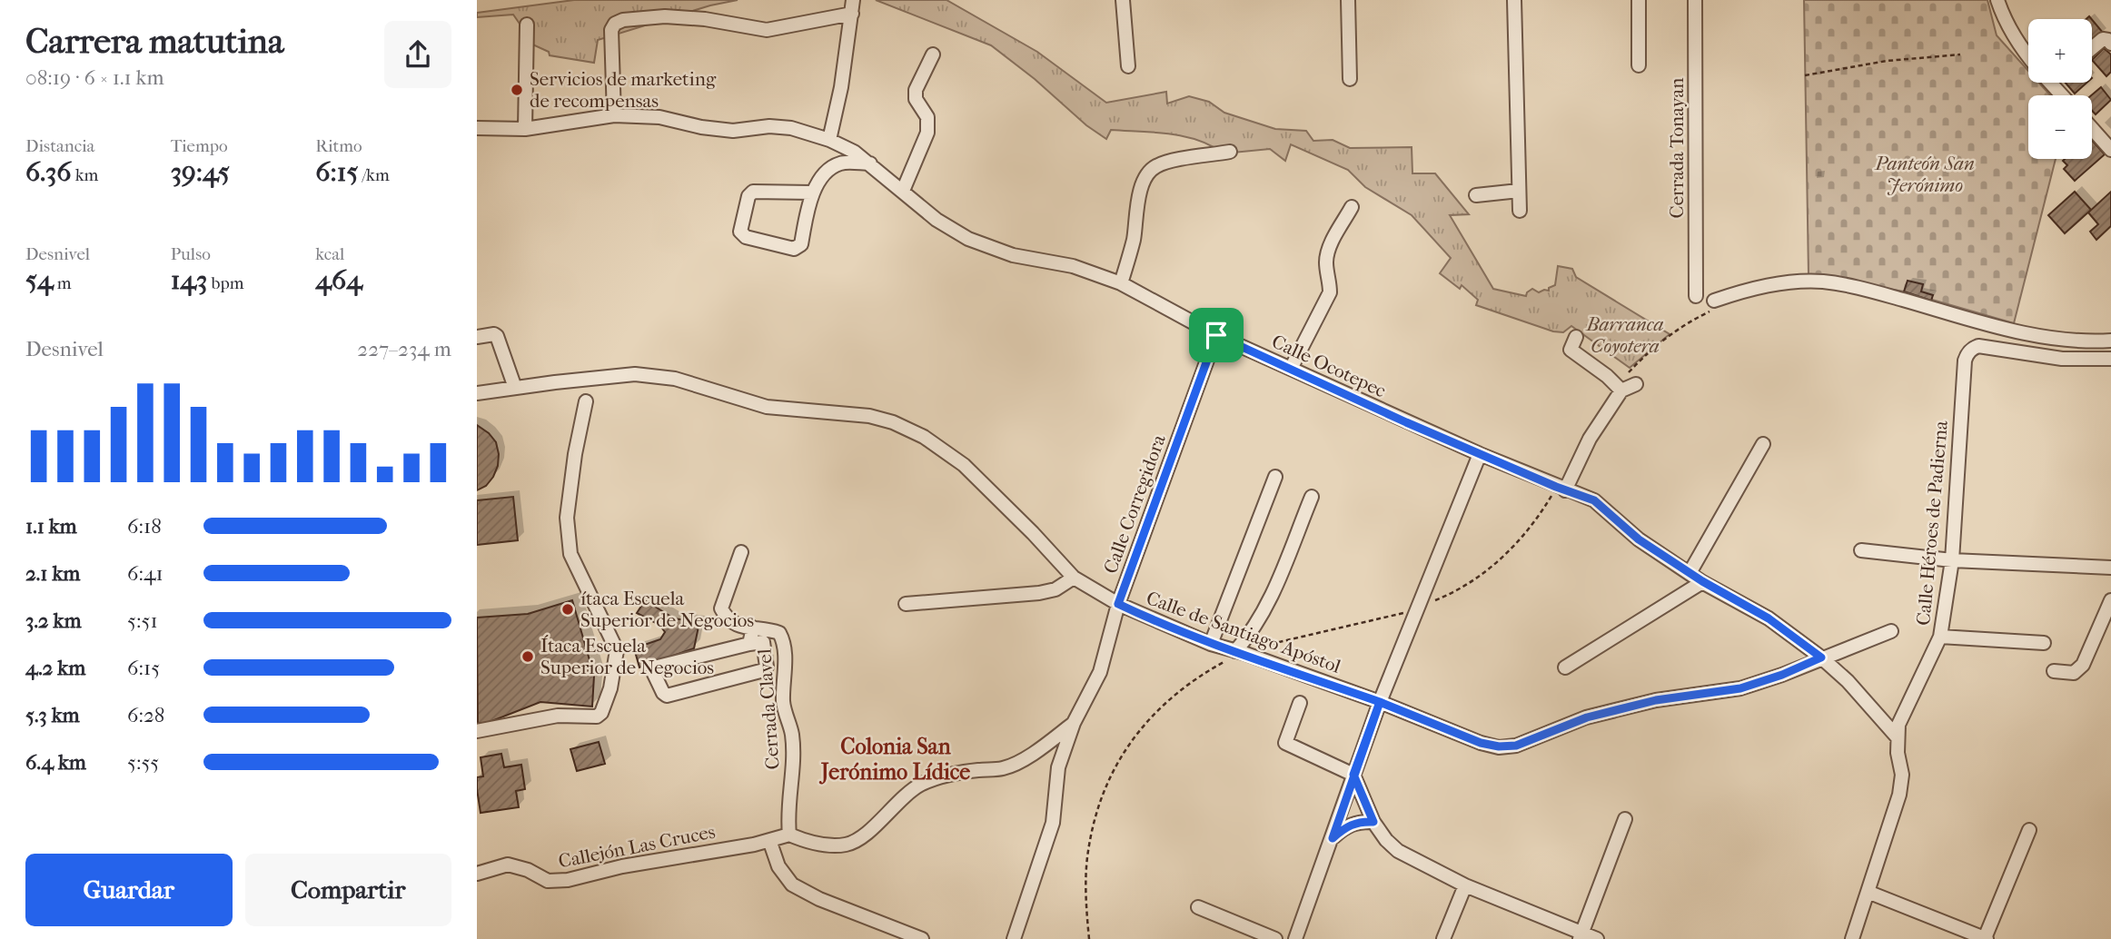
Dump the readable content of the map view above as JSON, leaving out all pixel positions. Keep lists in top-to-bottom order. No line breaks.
{"streets":{"street":["Cerrada Tonayan","Calle Ocotepec","Calle Corregidora","Calle Héroes de Padierna","Calle de Santiago Apóstol","Cerrada Clavel","Callejón Las Cruces"]},"crossings":[["Calle Ocotepec","Calle Corregidora"],["Calle Ocotepec","Calle Héroes de Padierna"],["Calle Ocotepec","Calle de Santiago Apóstol"],["Calle Corregidora","Calle de Santiago Apóstol"],["Cerrada Clavel","Callejón Las Cruces"]],"districts":["Colonia San Jerónimo Lídice"],"parks":["Panteón San Jerónimo","Barranca Coyotera"],"places":["Servicios de marketing de recompensas","ítaca Escuela Superior de Negocios","Ítaca Escuela Superior de Negocios"],"page":{"heading":["Carrera matutina","08:19 · 6 × 1.1 km"],"map_buttons":["+","−"],"stats":[["Distancia","6.36 km"],["Tiempo","39:45"],["Ritmo","6:15 /km"],["Desnivel","54 m"],["Pulso","143 bpm"],["kcal","464"]],"chart":["Desnivel","227–234 m"],"list":[{"name":"1.1 km","note":"6:18"},{"name":"2.1 km","note":"6:41"},{"name":"3.2 km","note":"5:51"},{"name":"4.2 km","note":"6:15"},{"name":"5.3 km","note":"6:28"},{"name":"6.4 km","note":"5:55"}],"buttons":["Guardar","Compartir"]}}
